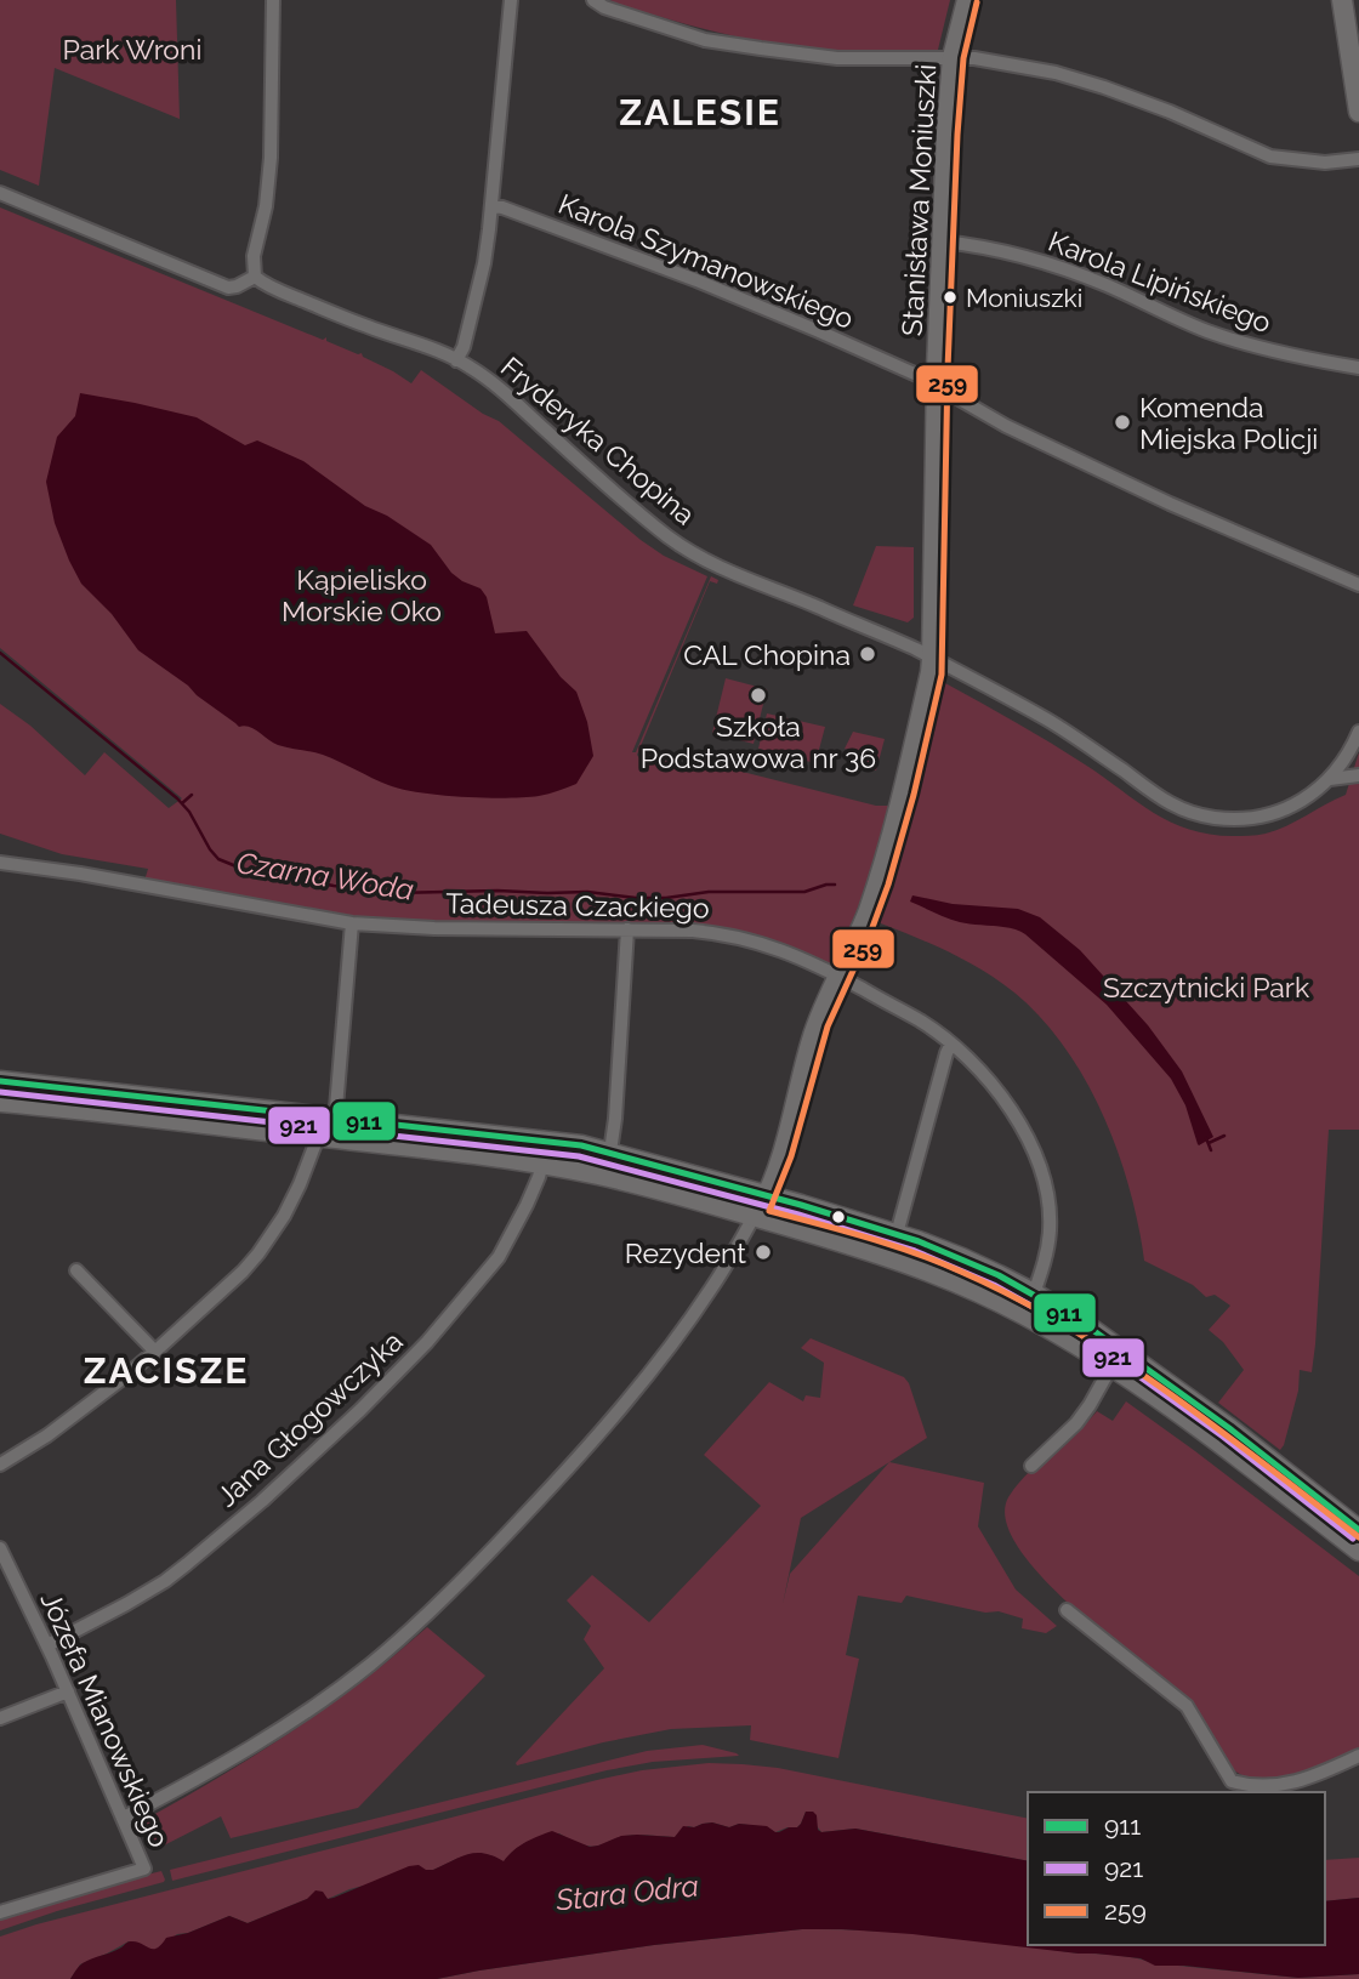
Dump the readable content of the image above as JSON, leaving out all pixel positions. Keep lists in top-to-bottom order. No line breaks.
{"streets":{"main road":["Stanisława Moniuszki"],"street":["Karola Szymanowskiego","Karola Lipińskiego","Fryderyka Chopina","Tadeusza Czackiego","Jana Głogowczyka","Józefa Mianowskiego"]},"crossings":[["Stanisława Moniuszki","Karola Szymanowskiego"],["Stanisława Moniuszki","Karola Lipińskiego"],["Stanisława Moniuszki","Fryderyka Chopina"],["Stanisława Moniuszki","Tadeusza Czackiego"],["Jana Głogowczyka","Józefa Mianowskiego"]],"districts":["ZALESIE","ZACISZE"],"water":["Czarna Woda","Stara Odra"],"parks":["Park Wroni","Kąpielisko Morskie Oko","Szczytnicki Park"],"places":["Moniuszki","Komenda Miejska Policji","CAL Chopina","Szkoła Podstawowa nr 36","Rezydent"],"lines":["transit line 259","transit line 911","transit line 921"],"legend":["911","921","259"]}
